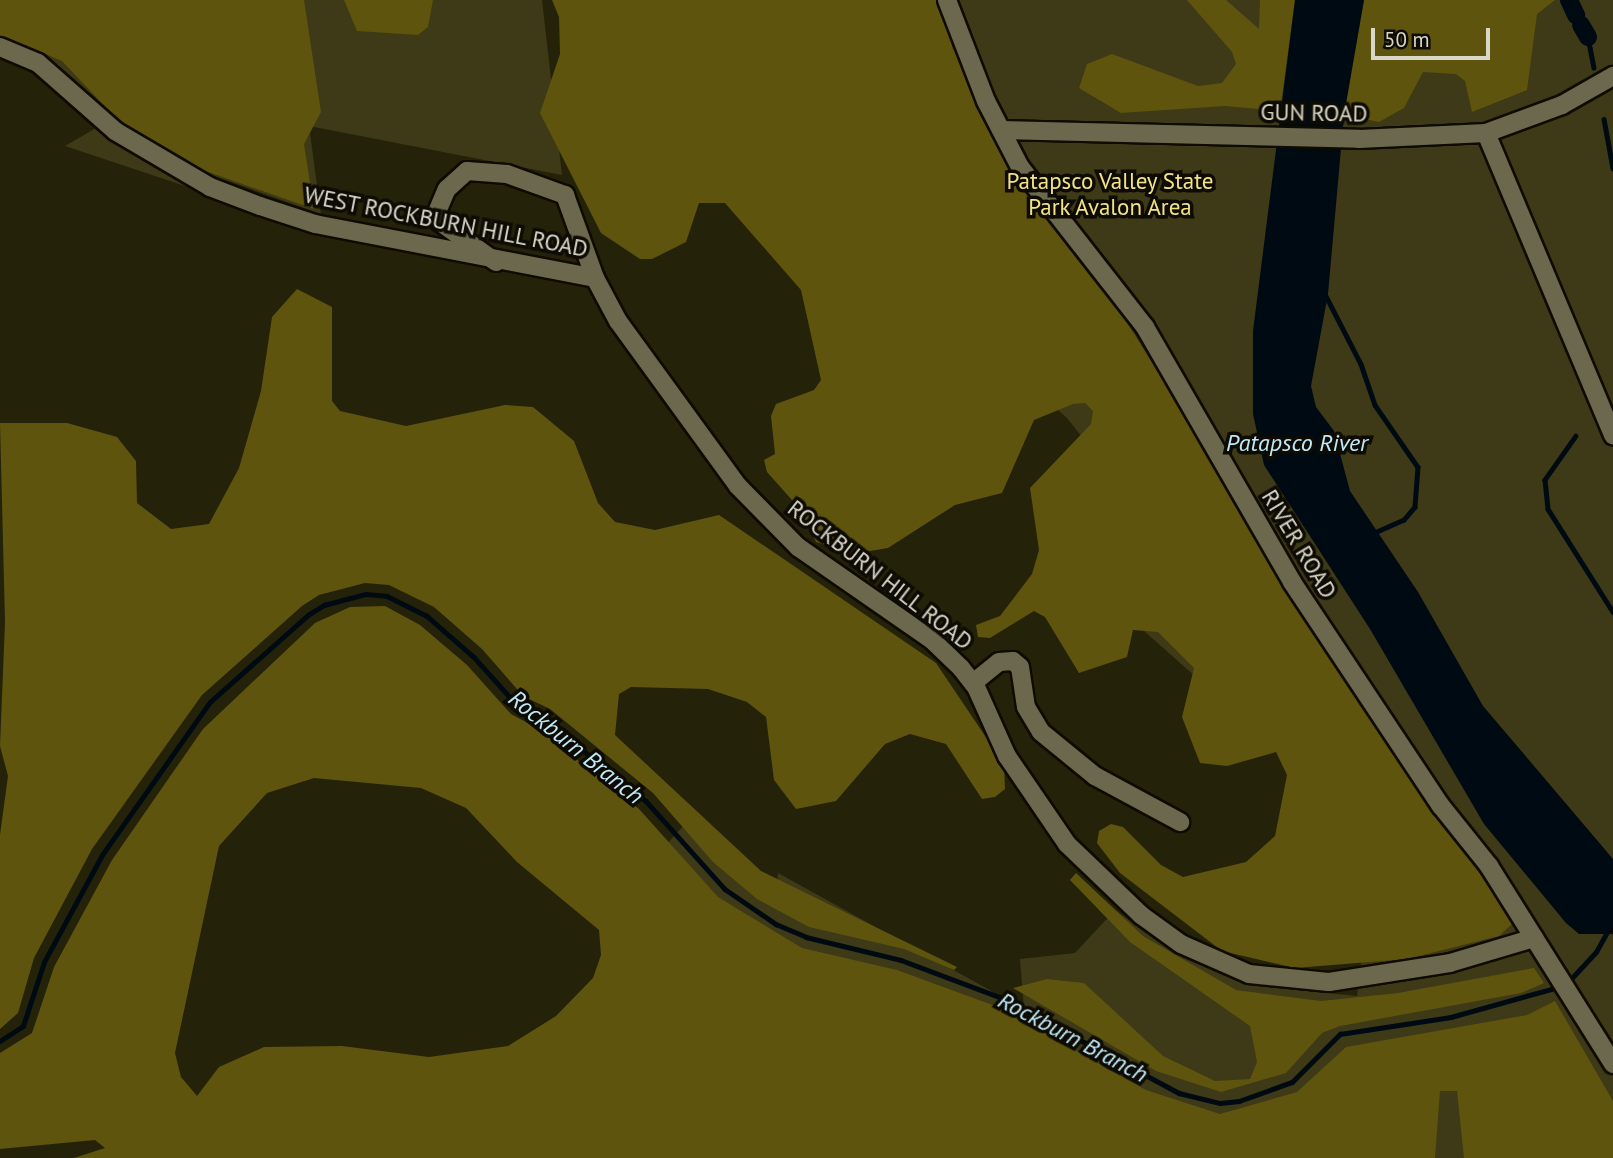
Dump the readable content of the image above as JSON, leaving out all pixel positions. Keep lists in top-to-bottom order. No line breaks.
{"streets":{"street":["GUN ROAD","WEST ROCKBURN HILL ROAD","RIVER ROAD","ROCKBURN HILL ROAD"]},"crossings":[["GUN ROAD","RIVER ROAD"],["WEST ROCKBURN HILL ROAD","ROCKBURN HILL ROAD"],["RIVER ROAD","ROCKBURN HILL ROAD"]],"water":["Patapsco River","Rockburn Branch"],"parks":["Patapsco Valley State Park Avalon Area"],"scale_bar":"50 m"}
